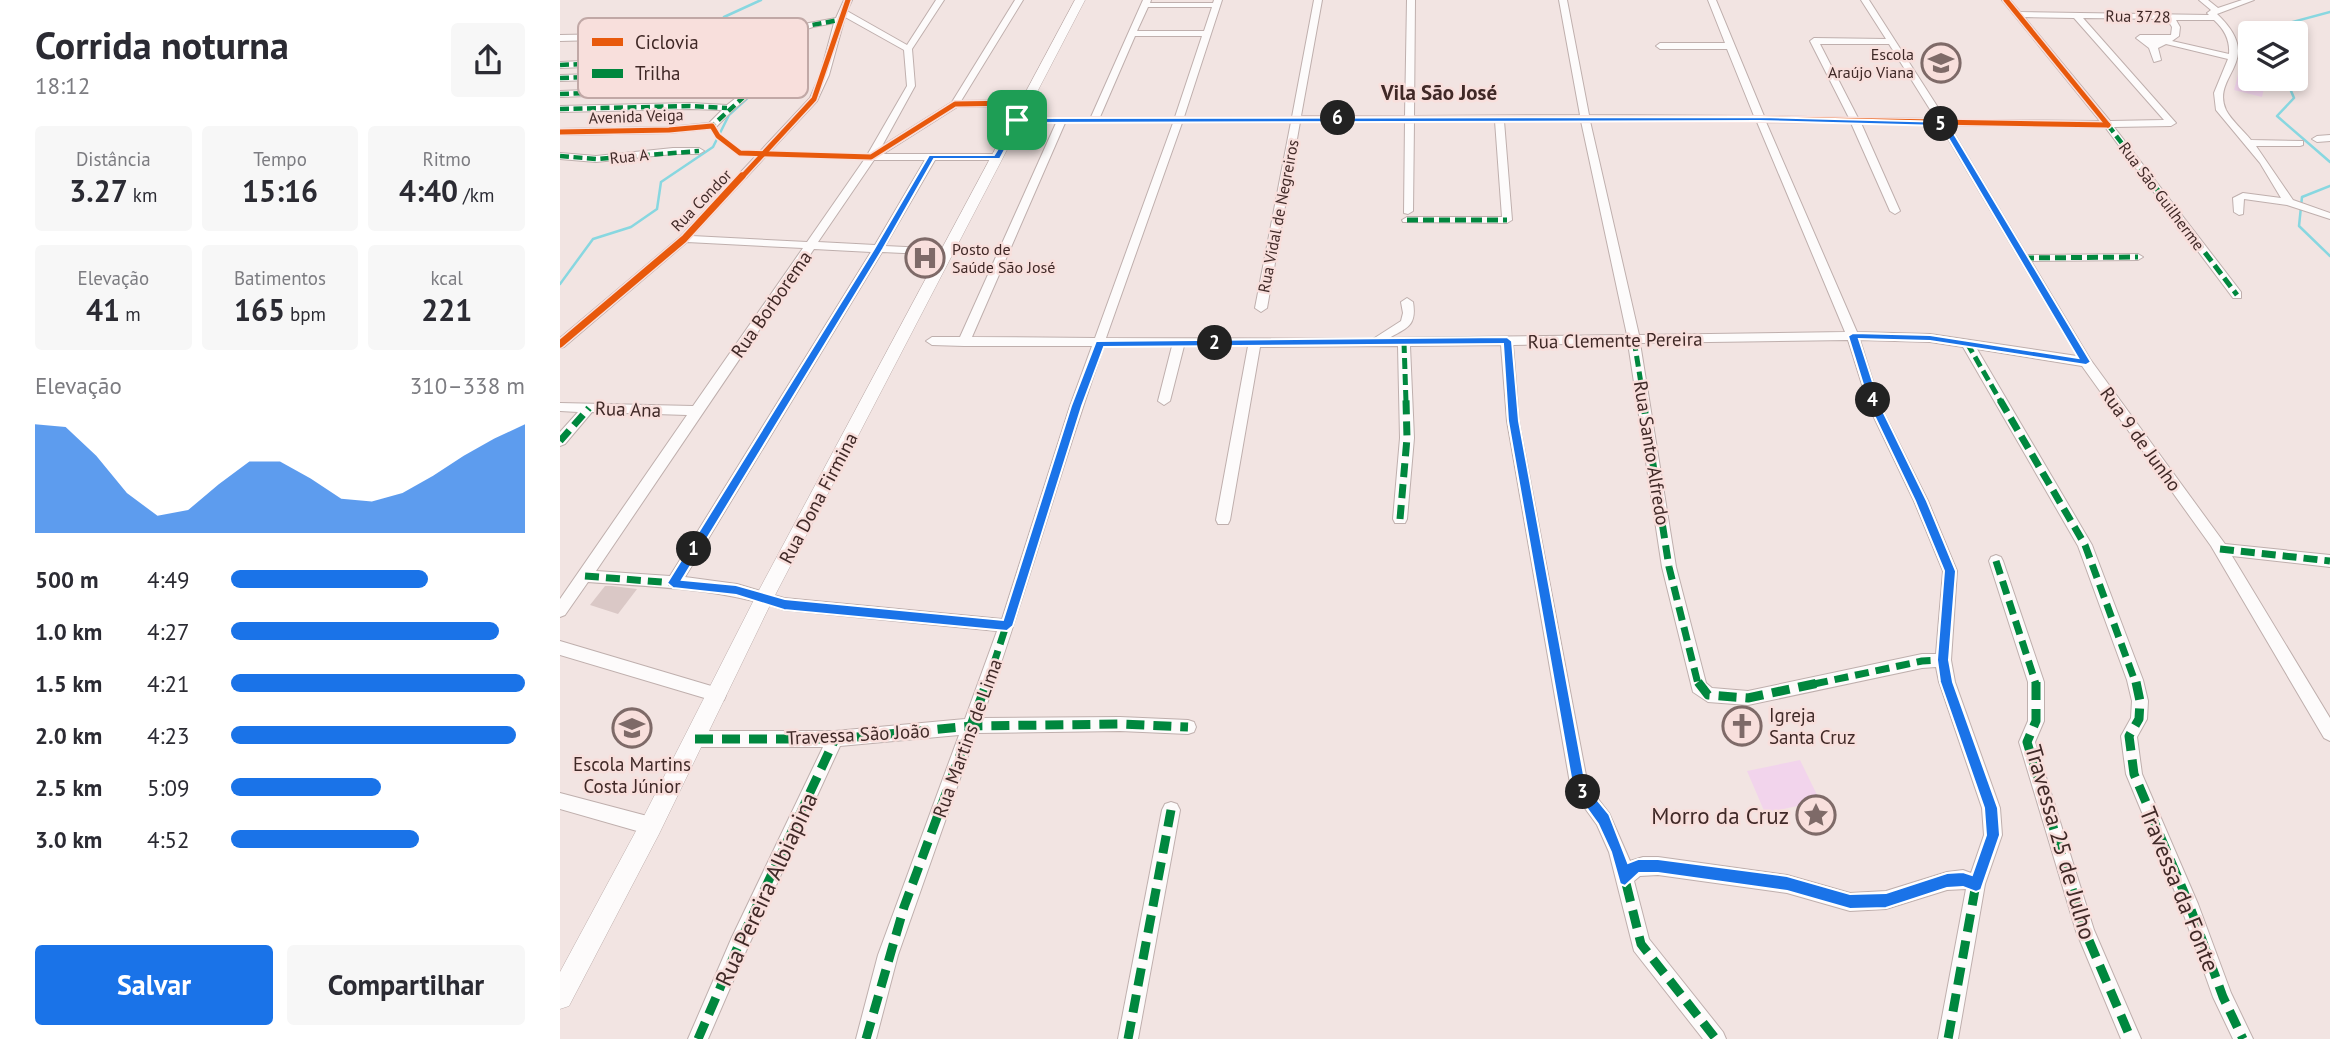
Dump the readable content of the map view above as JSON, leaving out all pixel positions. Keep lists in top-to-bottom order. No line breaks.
{"streets":{"street":["Rua 3728","Avenida Veiga","Rua A","Rua São Guilherme","Rua Condor","Rua Vidal de Negreiros","Rua Borborema","Rua Clemente Pereira","Rua Ana","Rua 9 de Junho","Rua Santo Alfredo","Rua Dona Firmina","Travessa São João","Rua Martins de Lima","Travessa 25 de Julho","Rua Pereira Albiapina","Travessa da Fonte"]},"crossings":[["Rua 3728","Rua São Guilherme"],["Rua Borborema","Rua Ana"],["Rua Clemente Pereira","Rua 9 de Junho"],["Rua Clemente Pereira","Rua Santo Alfredo"],["Rua Clemente Pereira","Rua Martins de Lima"],["Rua Clemente Pereira","Travessa da Fonte"],["Rua Dona Firmina","Travessa São João"],["Travessa São João","Rua Martins de Lima"],["Travessa São João","Rua Pereira Albiapina"]],"districts":["Vila São José"],"places":{"school or university":["Escola Araújo Viana","Escola Martins Costa Júnior"],"hospital":["Posto de Saúde São José"],"church":["Igreja Santa Cruz"],"place":["Morro da Cruz"]},"legend":["Ciclovia","Trilha"],"page":{"heading":["Corrida noturna","18:12"],"pins":["6","5","2","4","1","3"],"stats":[["Distância","3.27 km"],["Tempo","15:16"],["Ritmo","4:40 /km"],["Elevação","41 m"],["Batimentos","165 bpm"],["kcal","221"]],"chart":["Elevação","310–338 m"],"list":[{"name":"500 m","note":"4:49"},{"name":"1.0 km","note":"4:27"},{"name":"1.5 km","note":"4:21"},{"name":"2.0 km","note":"4:23"},{"name":"2.5 km","note":"5:09"},{"name":"3.0 km","note":"4:52"}],"buttons":["Salvar","Compartilhar"]}}
